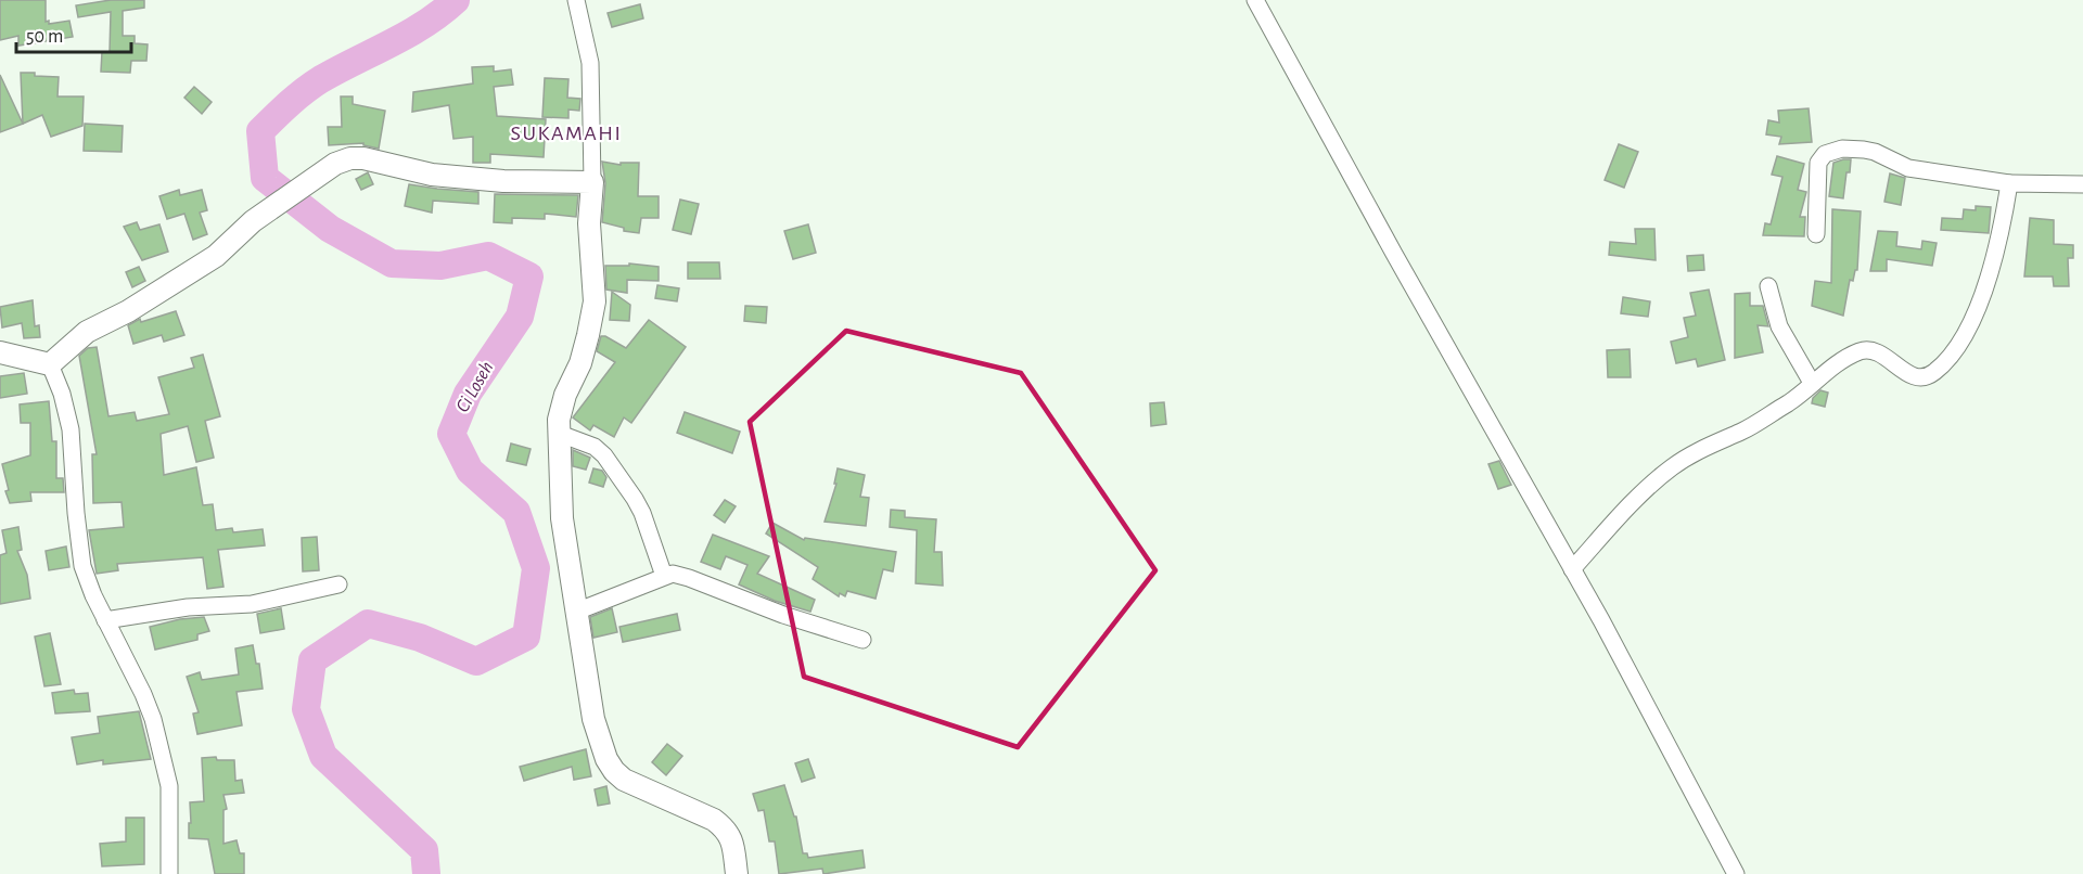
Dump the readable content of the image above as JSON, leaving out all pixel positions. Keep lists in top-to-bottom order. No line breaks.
{"districts":["SUKAMAHI"],"water":["Ci Loseh"],"scale_bar":"50 m"}
